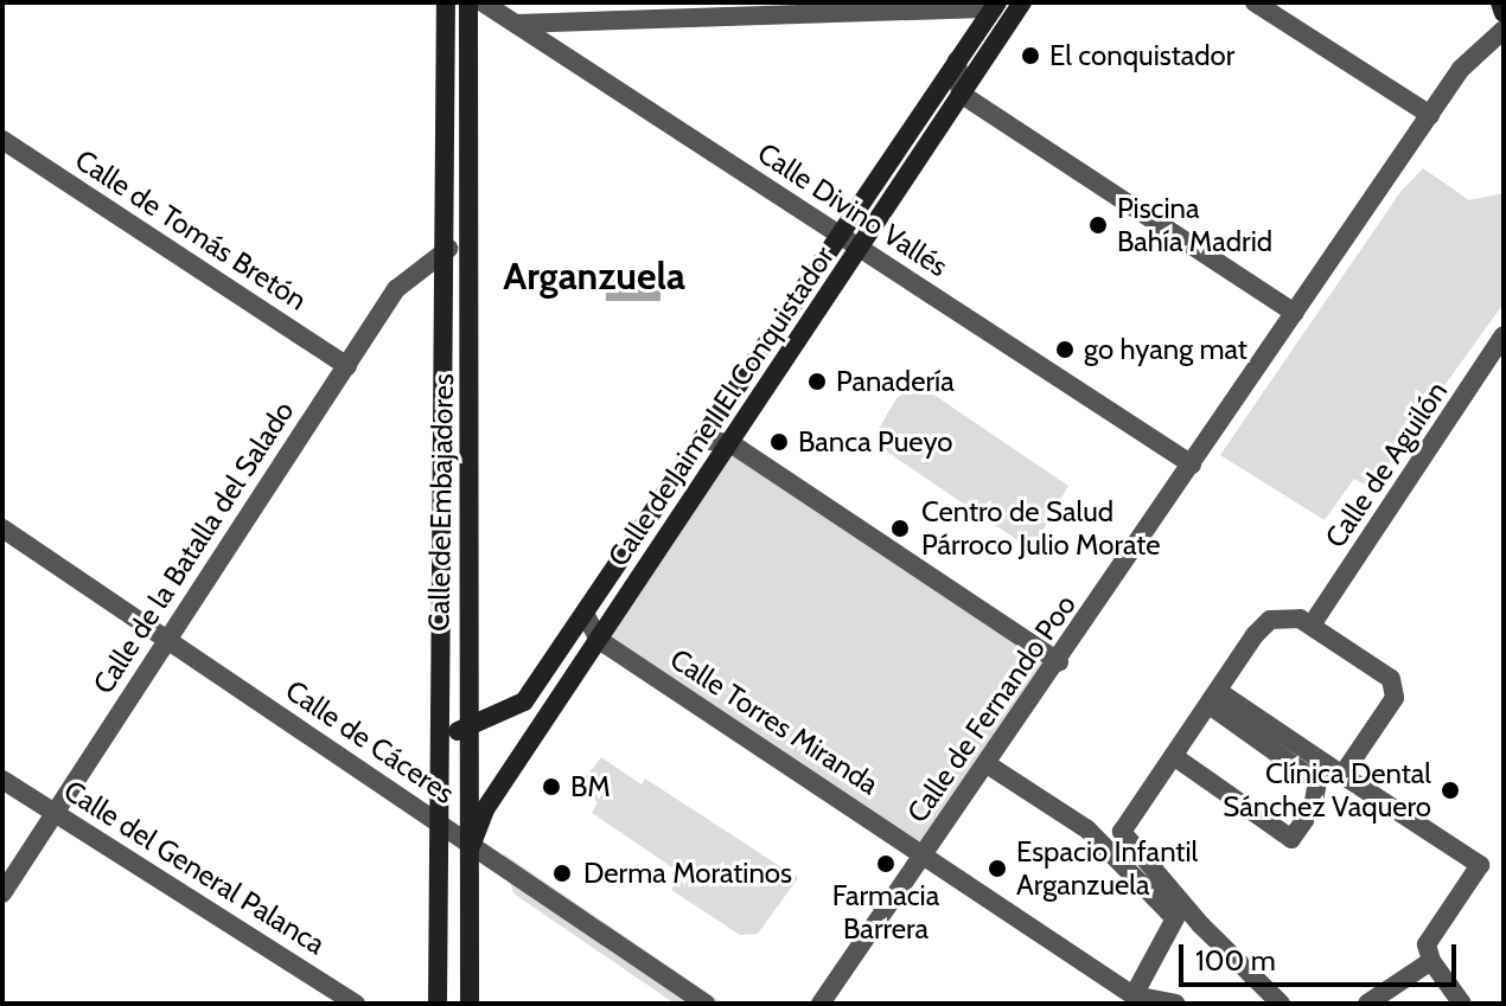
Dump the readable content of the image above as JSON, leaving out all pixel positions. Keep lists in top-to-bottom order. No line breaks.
{"streets":{"main road":["Calle de Jaime I El Conquistador","Calle de Embajadores"],"street":["Calle Divino Vallés","Calle de Tomás Bretón","Calle de Aguilón","Calle de la Batalla del Salado","Calle de Fernando Poo","Calle Torres Miranda","Calle de Cáceres","Calle del General Palanca"]},"crossings":[["Calle Divino Vallés","Calle de Jaime I El Conquistador"],["Calle Divino Vallés","Calle de Fernando Poo"],["Calle de Tomás Bretón","Calle de la Batalla del Salado"],["Calle de Jaime I El Conquistador","Calle de Embajadores"],["Calle de Jaime I El Conquistador","Calle Torres Miranda"],["Calle de Jaime I El Conquistador","Calle de Cáceres"],["Calle de Embajadores","Calle de la Batalla del Salado"],["Calle de Embajadores","Calle de Cáceres"],["Calle de la Batalla del Salado","Calle de Cáceres"],["Calle de la Batalla del Salado","Calle del General Palanca"],["Calle de Fernando Poo","Calle Torres Miranda"]],"districts":["Arganzuela"],"places":["El conquistador","Piscina Bahía Madrid","go hyang mat","Panadería","Banca Pueyo","Centro de Salud Párroco Julio Morate","BM","Clínica Dental Sánchez Vaquero","Farmacia Barrera","Espacio Infantil Arganzuela","Derma Moratinos"],"scale_bar":"100 m"}
